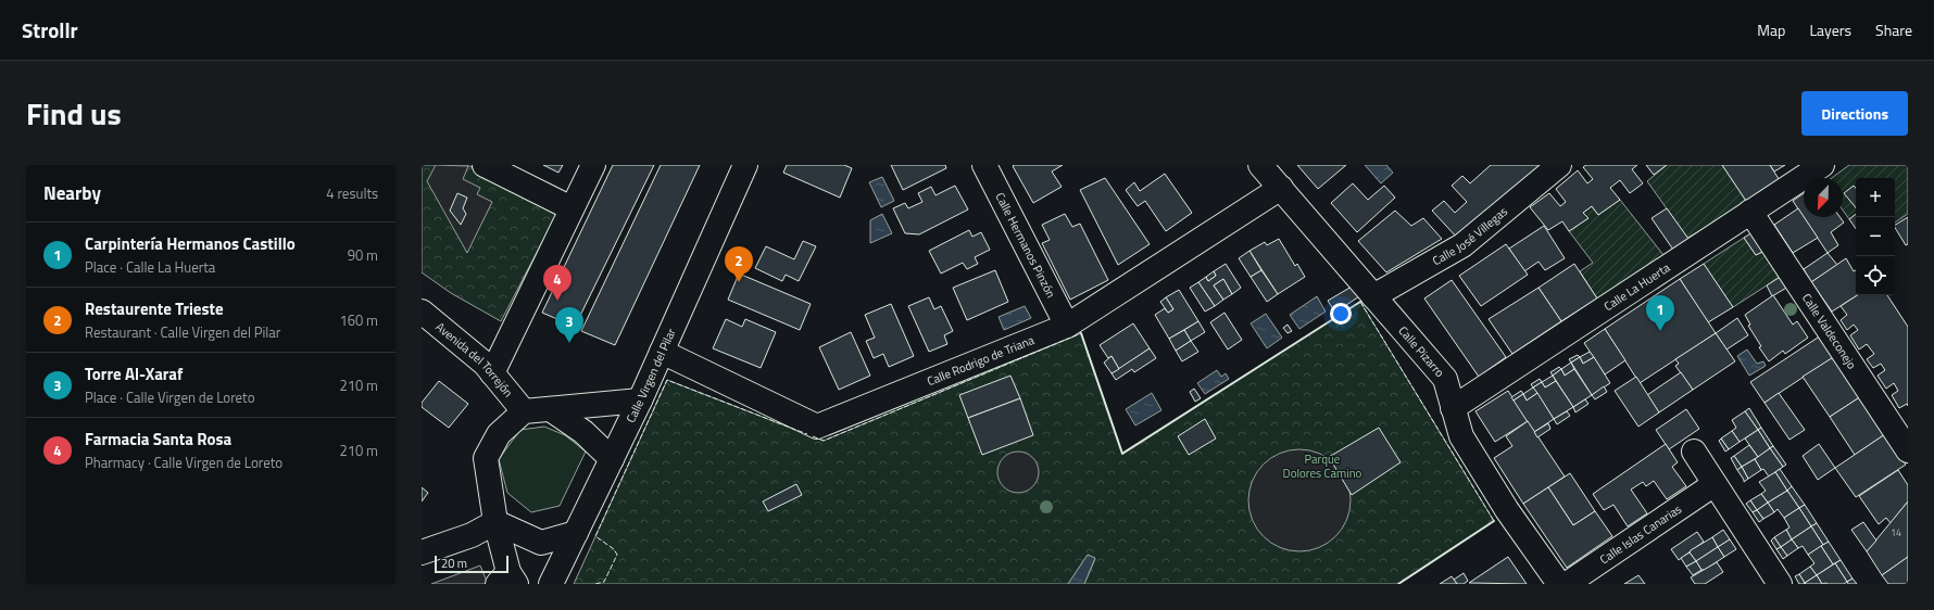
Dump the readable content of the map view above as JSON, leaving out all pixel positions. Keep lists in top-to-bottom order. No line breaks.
{"streets":{"street":["Calle José Villegas","Calle Hermanos Pinzón","Calle La Huerta","Calle Valdeconejo","Calle Pizarro","Avenida del Torrejón","Calle Rodrigo de Triana","Calle Virgen del Pilar","Calle Islas Canarias"]},"crossings":[["Calle José Villegas","Calle Pizarro"],["Calle Hermanos Pinzón","Calle Rodrigo de Triana"],["Calle La Huerta","Calle Valdeconejo"],["Calle La Huerta","Calle Pizarro"],["Calle Pizarro","Calle Rodrigo de Triana"],["Avenida del Torrejón","Calle Virgen del Pilar"],["Calle Rodrigo de Triana","Calle Virgen del Pilar"]],"parks":["Parque Dolores Camino"],"house_numbers":["14"],"scale_bar":"20 m","north":"bottom left","page":{"header":"Strollr","nav":["Map","Layers","Share"],"title":"Find us","buttons":"Directions","heading":["Nearby","4 results"],"map_buttons":["+","−"],"list":[{"mark":"1","name":"Carpintería Hermanos Castillo","note":"Place · Calle La Huerta","value":"90 m"},{"mark":"2","name":"Restaurente Trieste","note":"Restaurant · Calle Virgen del Pilar","value":"160 m"},{"mark":"3","name":"Torre Al-Xaraf","note":"Place · Calle Virgen de Loreto","value":"210 m"},{"mark":"4","name":"Farmacia Santa Rosa","note":"Pharmacy · Calle Virgen de Loreto","value":"210 m"}],"pins":["2","4","1","3"],"scale":"20 m"}}
